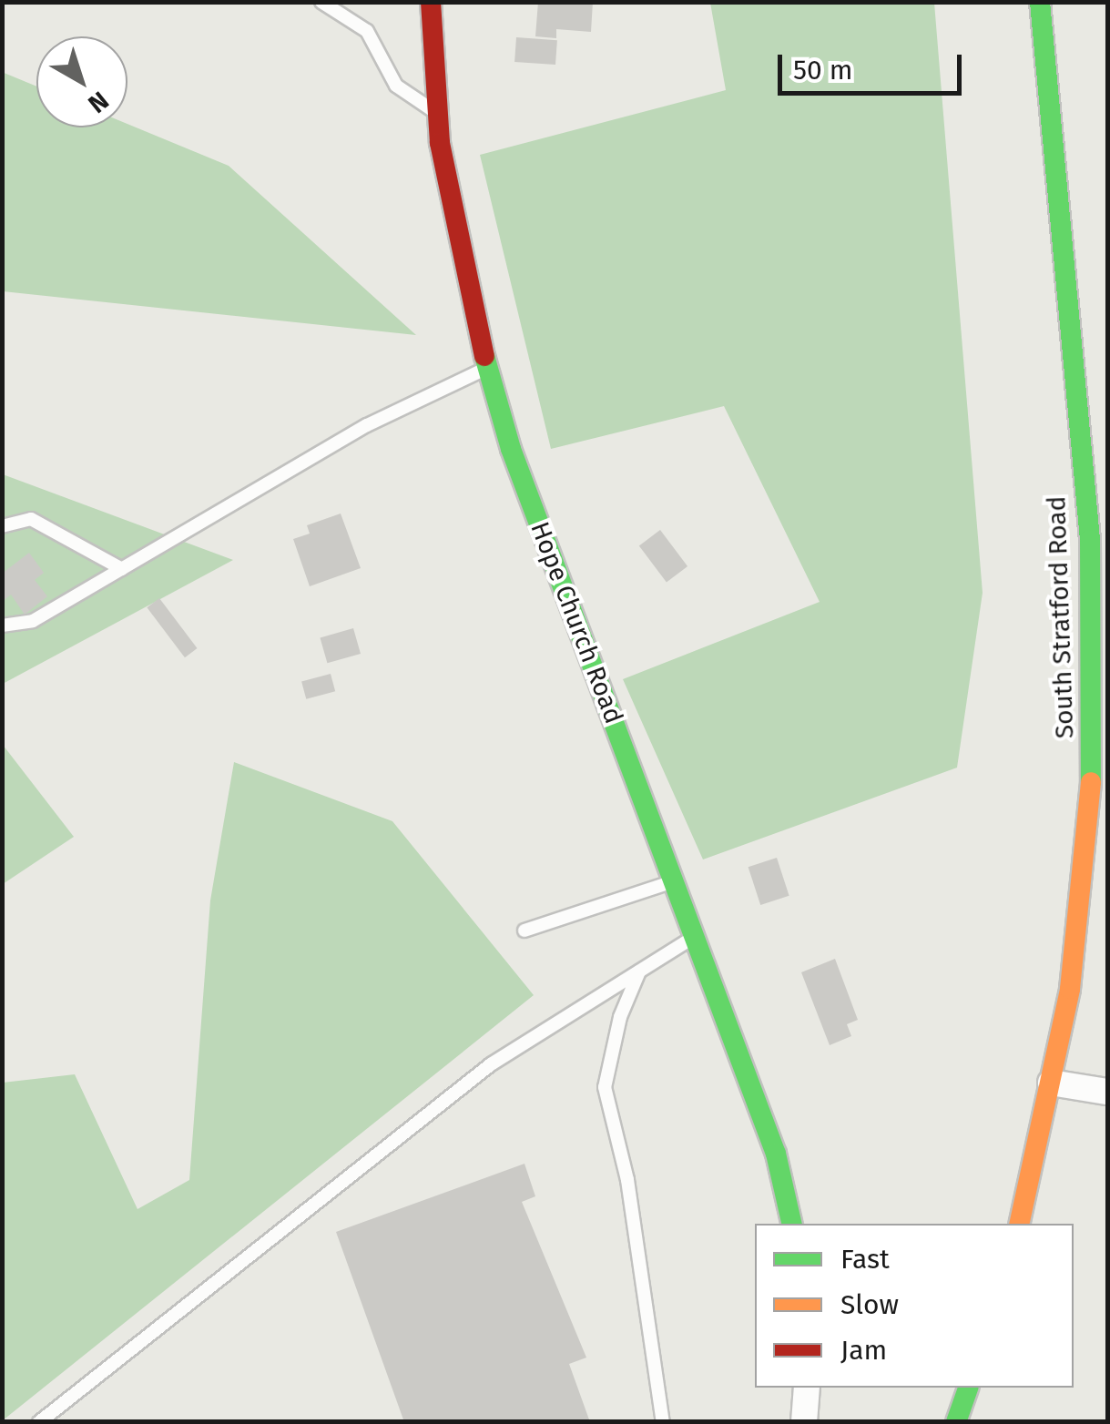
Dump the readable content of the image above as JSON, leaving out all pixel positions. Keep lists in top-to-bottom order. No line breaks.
{"streets":{"street":["South Stratford Road","Hope Church Road"]},"legend":["Fast","Slow","Jam"],"scale_bar":"50 m","north":"bottom right"}
